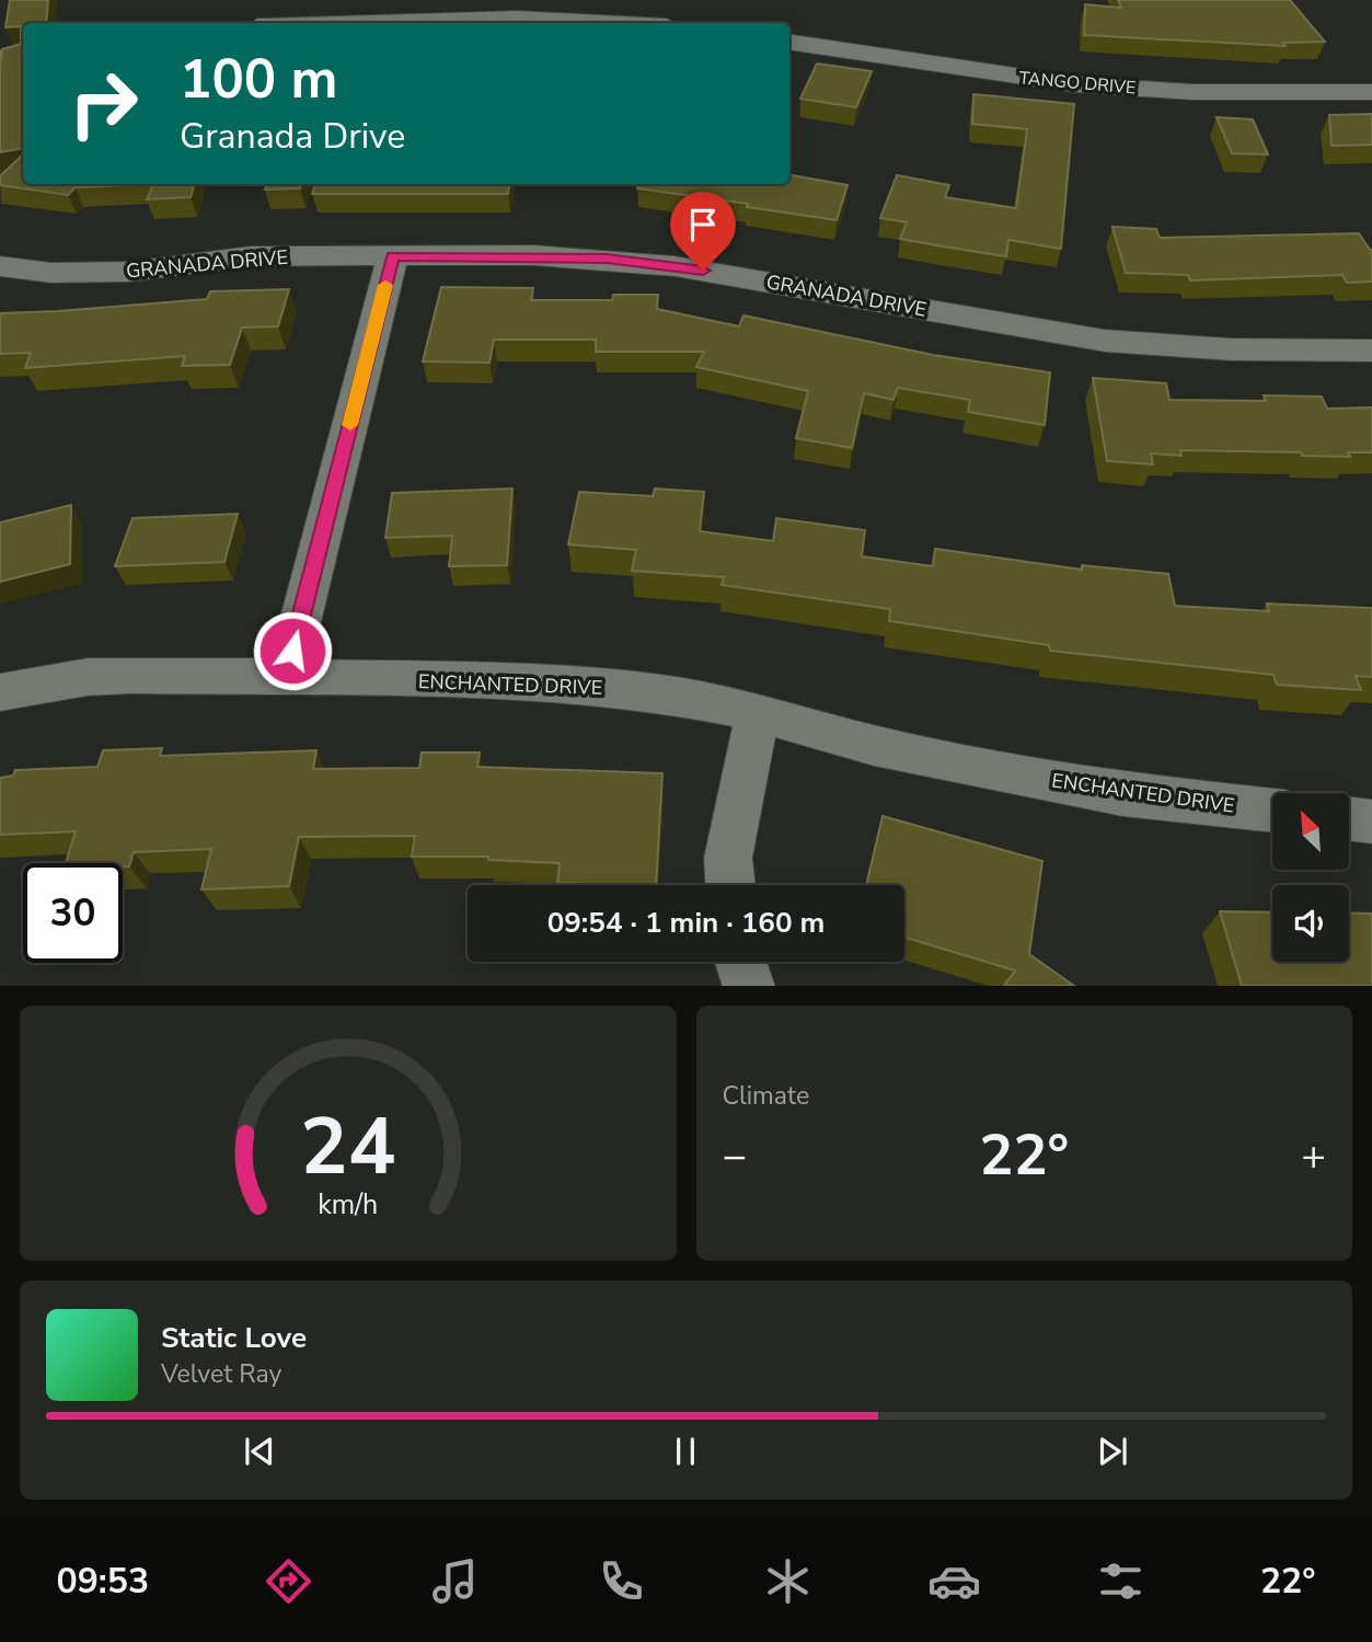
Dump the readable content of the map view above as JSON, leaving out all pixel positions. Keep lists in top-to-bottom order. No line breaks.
{"streets":{"street":["TANGO DRIVE","GRANADA DRIVE","ENCHANTED DRIVE"]},"north":"top left","page":{"turn":["100 m","Granada Drive"],"limit":"30","trip":"09:54 · 1 min · 160 m","tile":"Climate","heat":["−","22°","+"],"song":["Static Love","Velvet Ray"],"tabs":["09:53","22°"],"gauge":["24","km/h"]}}
